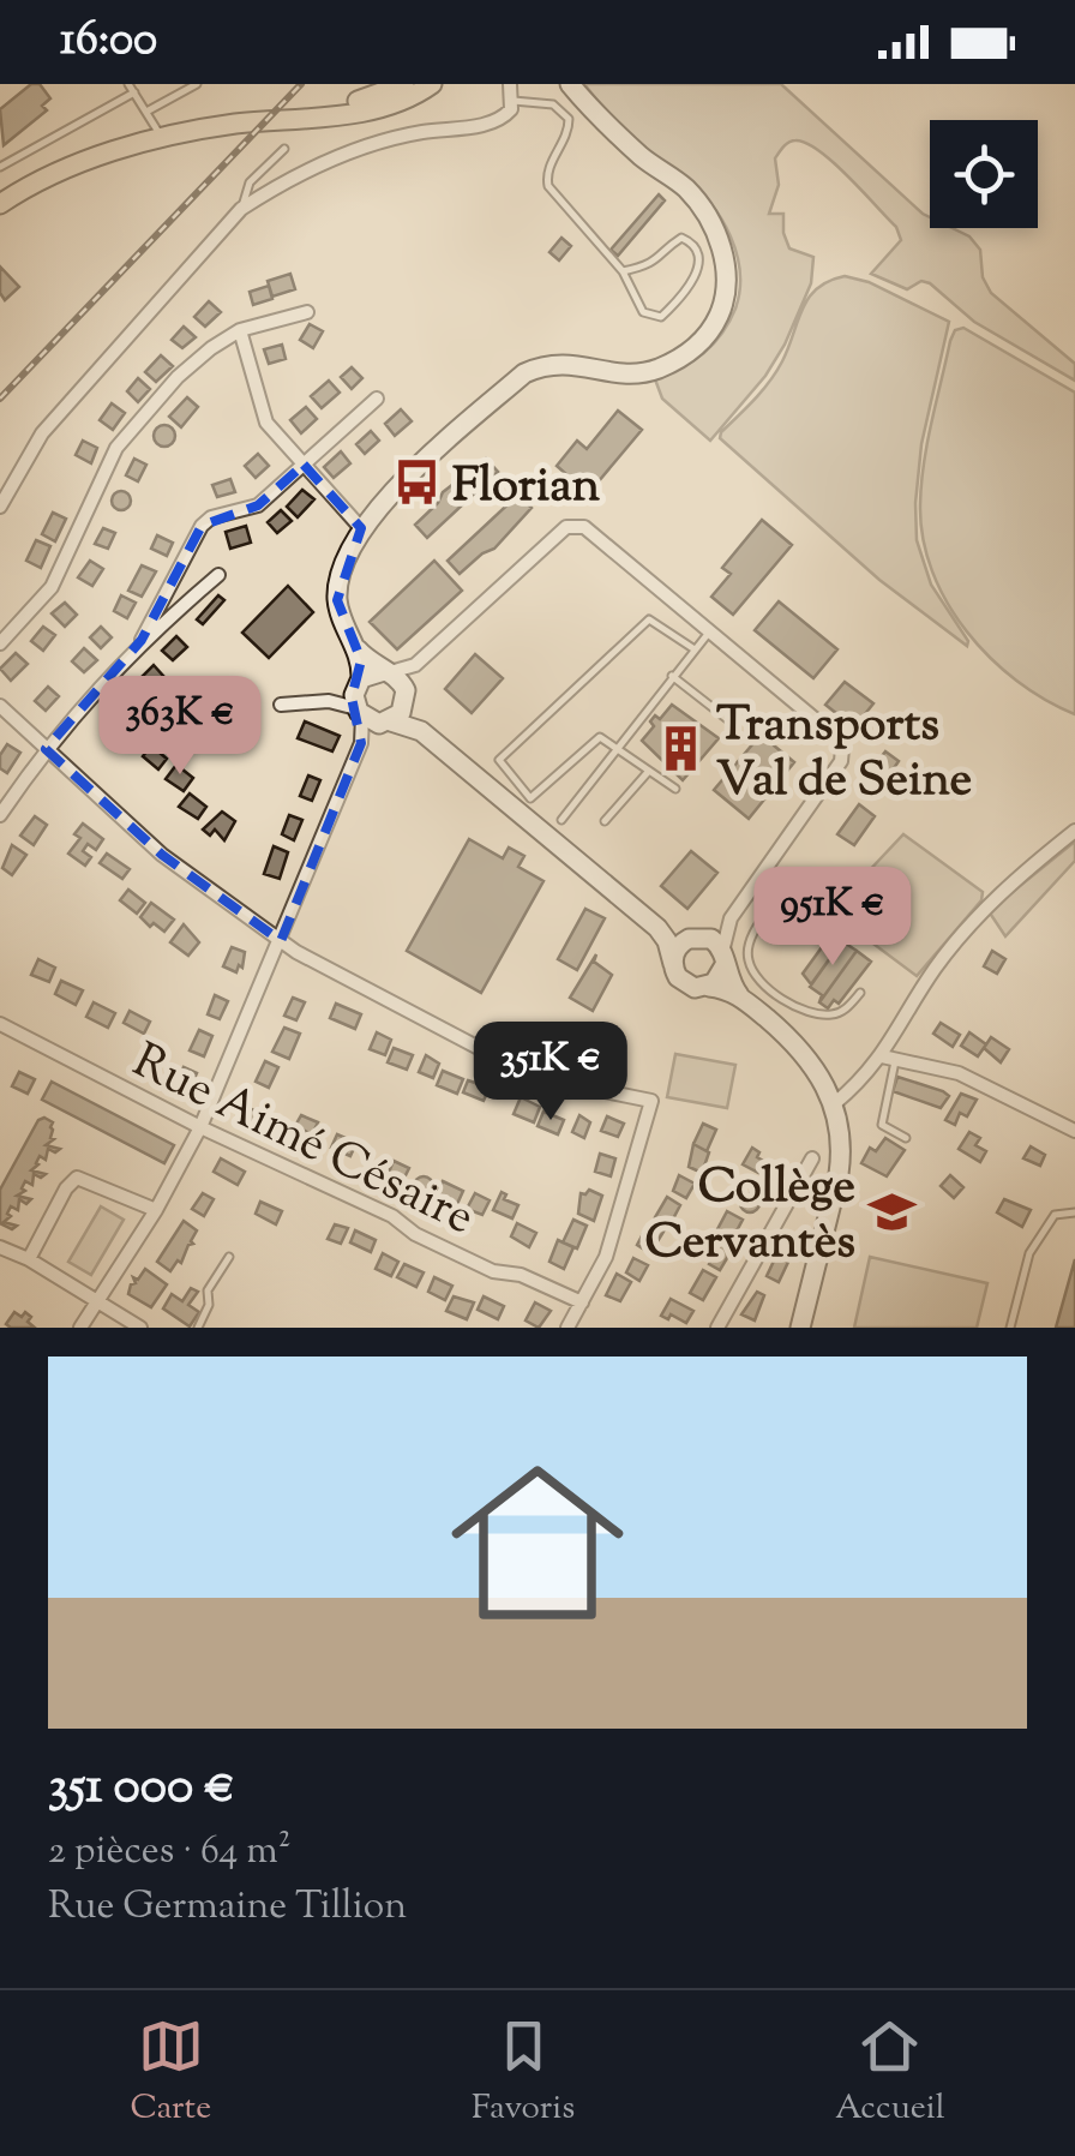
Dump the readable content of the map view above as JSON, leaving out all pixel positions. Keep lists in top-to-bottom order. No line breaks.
{"streets":{"street":["Rue Aimé Césaire"]},"places":{"bus stop":["Florian"],"building":["Transports Val de Seine"],"school or university":["Collège Cervantès"]},"page":{"status":"16:00","price":["363K €","951K €","351K €"],"list":[{"name":"351 000 €","note":"2 pièces · 64 m² · Rue Germaine Tillion"}],"tabs":["Carte","Favoris","Accueil"]}}
